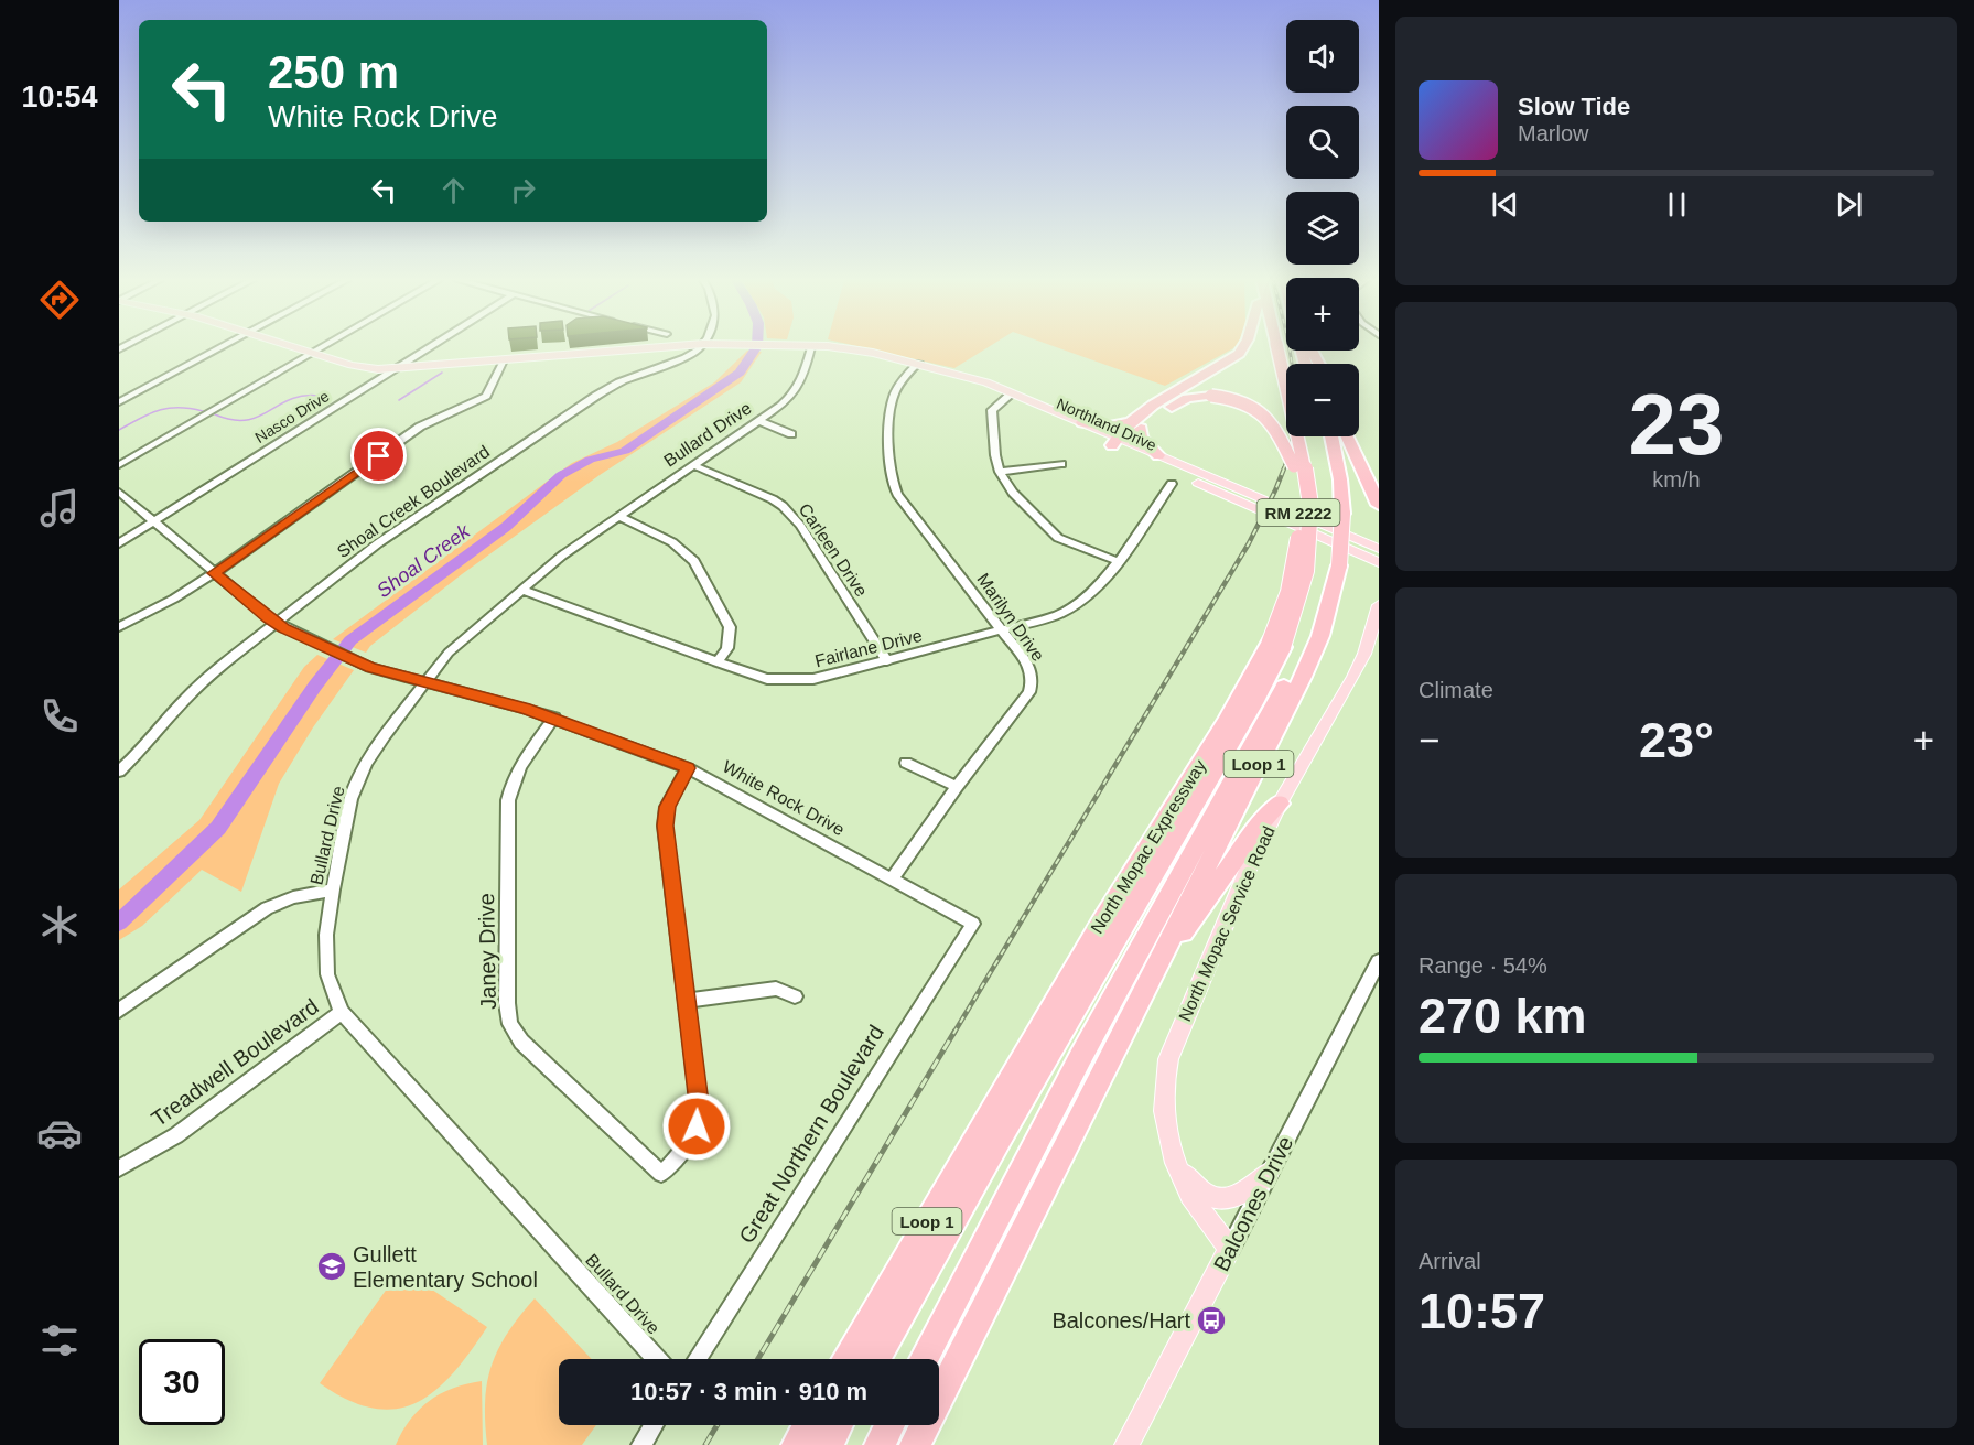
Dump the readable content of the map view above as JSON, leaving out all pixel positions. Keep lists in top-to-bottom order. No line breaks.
{"streets":{"highway":["Loop 1","North Mopac Expressway"],"main road":["Northland Drive","RM 2222","North Mopac Service Road","Balcones Drive"],"street":["Nasco Drive","Bullard Drive","Shoal Creek Boulevard","Carleen Drive","Marilyn Drive","Fairlane Drive","White Rock Drive","Janey Drive","Treadwell Boulevard","Great Northern Boulevard"]},"crossings":[["Nasco Drive","RM 2222"],["Nasco Drive","White Rock Drive"],["Northland Drive","Marilyn Drive"],["Bullard Drive","Carleen Drive"],["Bullard Drive","Fairlane Drive"],["Bullard Drive","White Rock Drive"],["Bullard Drive","Treadwell Boulevard"],["Shoal Creek Boulevard","White Rock Drive"],["Carleen Drive","Fairlane Drive"],["Marilyn Drive","Fairlane Drive"],["Marilyn Drive","White Rock Drive"],["White Rock Drive","Janey Drive"],["White Rock Drive","Great Northern Boulevard"],["North Mopac Service Road","Balcones Drive"]],"water":["Shoal Creek"],"places":{"school or university":["Gullett Elementary School"],"bus stop":["Balcones/Hart"]},"page":{"tabs":"10:54","map_buttons":["+","−"],"turn":["250 m","White Rock Drive"],"song":["Slow Tide","Marlow"],"tile":[["23","km/h"],"Climate",["Range · 54%","270 km"],["Arrival","10:57"]],"heat":["−","23°","+"],"limit":"30","trip":"10:57 · 3 min · 910 m"}}
